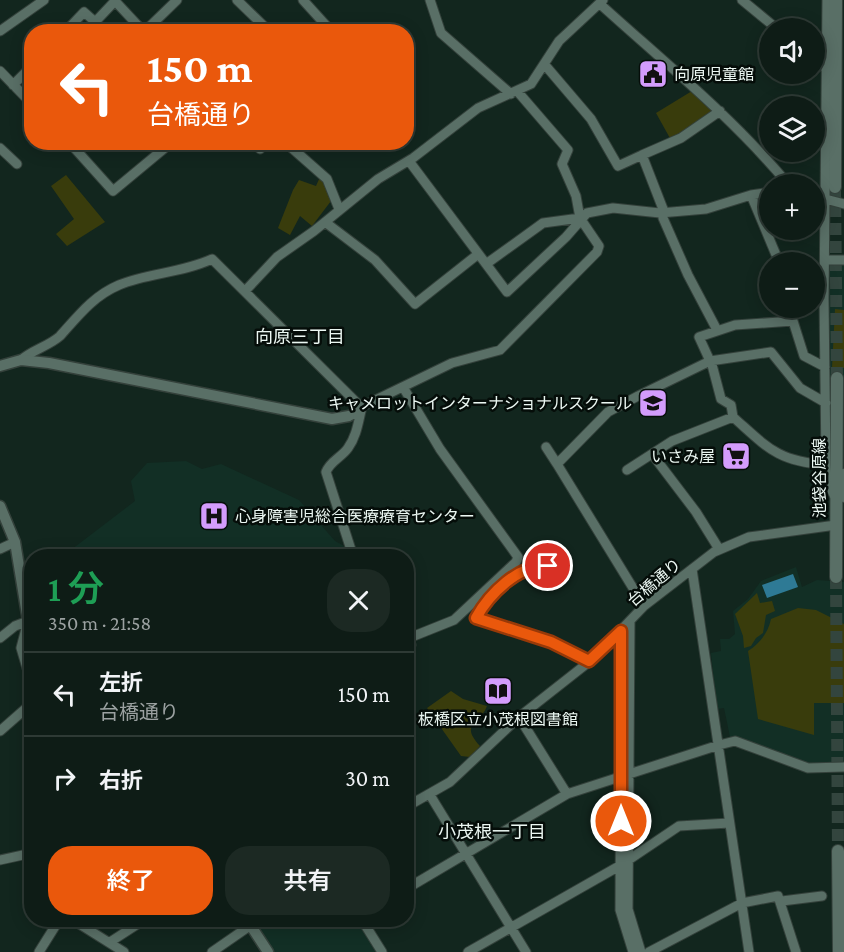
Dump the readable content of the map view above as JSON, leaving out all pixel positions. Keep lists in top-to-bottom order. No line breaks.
{"streets":{"main road":["池袋谷原線"],"street":["台橋通り"]},"crossings":[["池袋谷原線","台橋通り"]],"districts":["向原三丁目","小茂根一丁目"],"places":{"public building":["向原児童館"],"school or university":["キャメロットインターナショナルスクール"],"supermarket":["いさみ屋"],"hospital":["心身障害児総合医療療育センター"],"library":["板橋区立小茂根図書館"]},"page":{"map_buttons":["+","−"],"turn":["150 m","台橋通り"],"heading":["1 分","350 m · 21:58"],"list":[{"name":"左折","note":"台橋通り","value":"150 m"},{"name":"右折","value":"30 m"}],"buttons":["終了","共有"]}}
